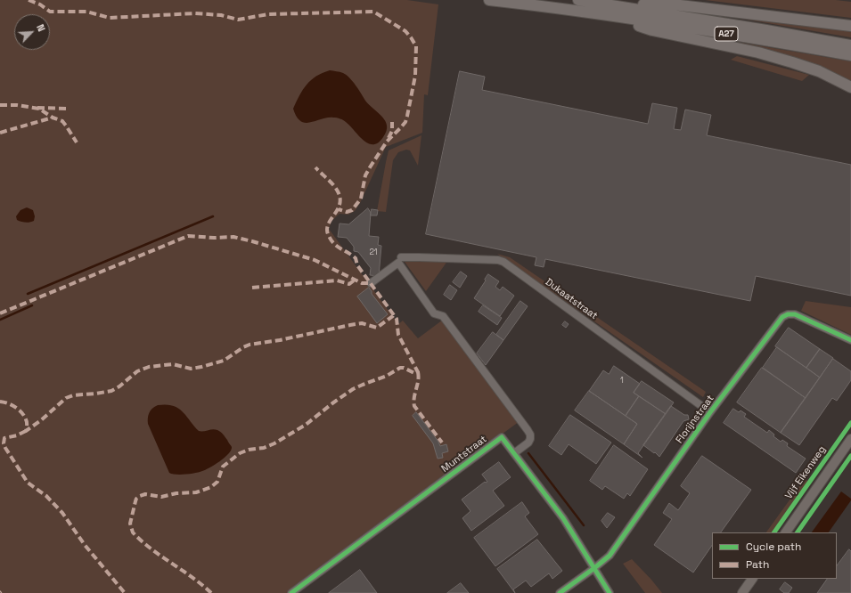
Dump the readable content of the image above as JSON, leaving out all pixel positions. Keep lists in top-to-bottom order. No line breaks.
{"streets":{"highway":["A27"],"main road":["Vijf Eikenweg"],"street":["Dukaatstraat","Florijnstraat","Muntstraat"]},"crossings":[["Dukaatstraat","Florijnstraat"],["Florijnstraat","Muntstraat"]],"house_numbers":["21","1"],"legend":["Cycle path","Path"],"north":"top right"}
